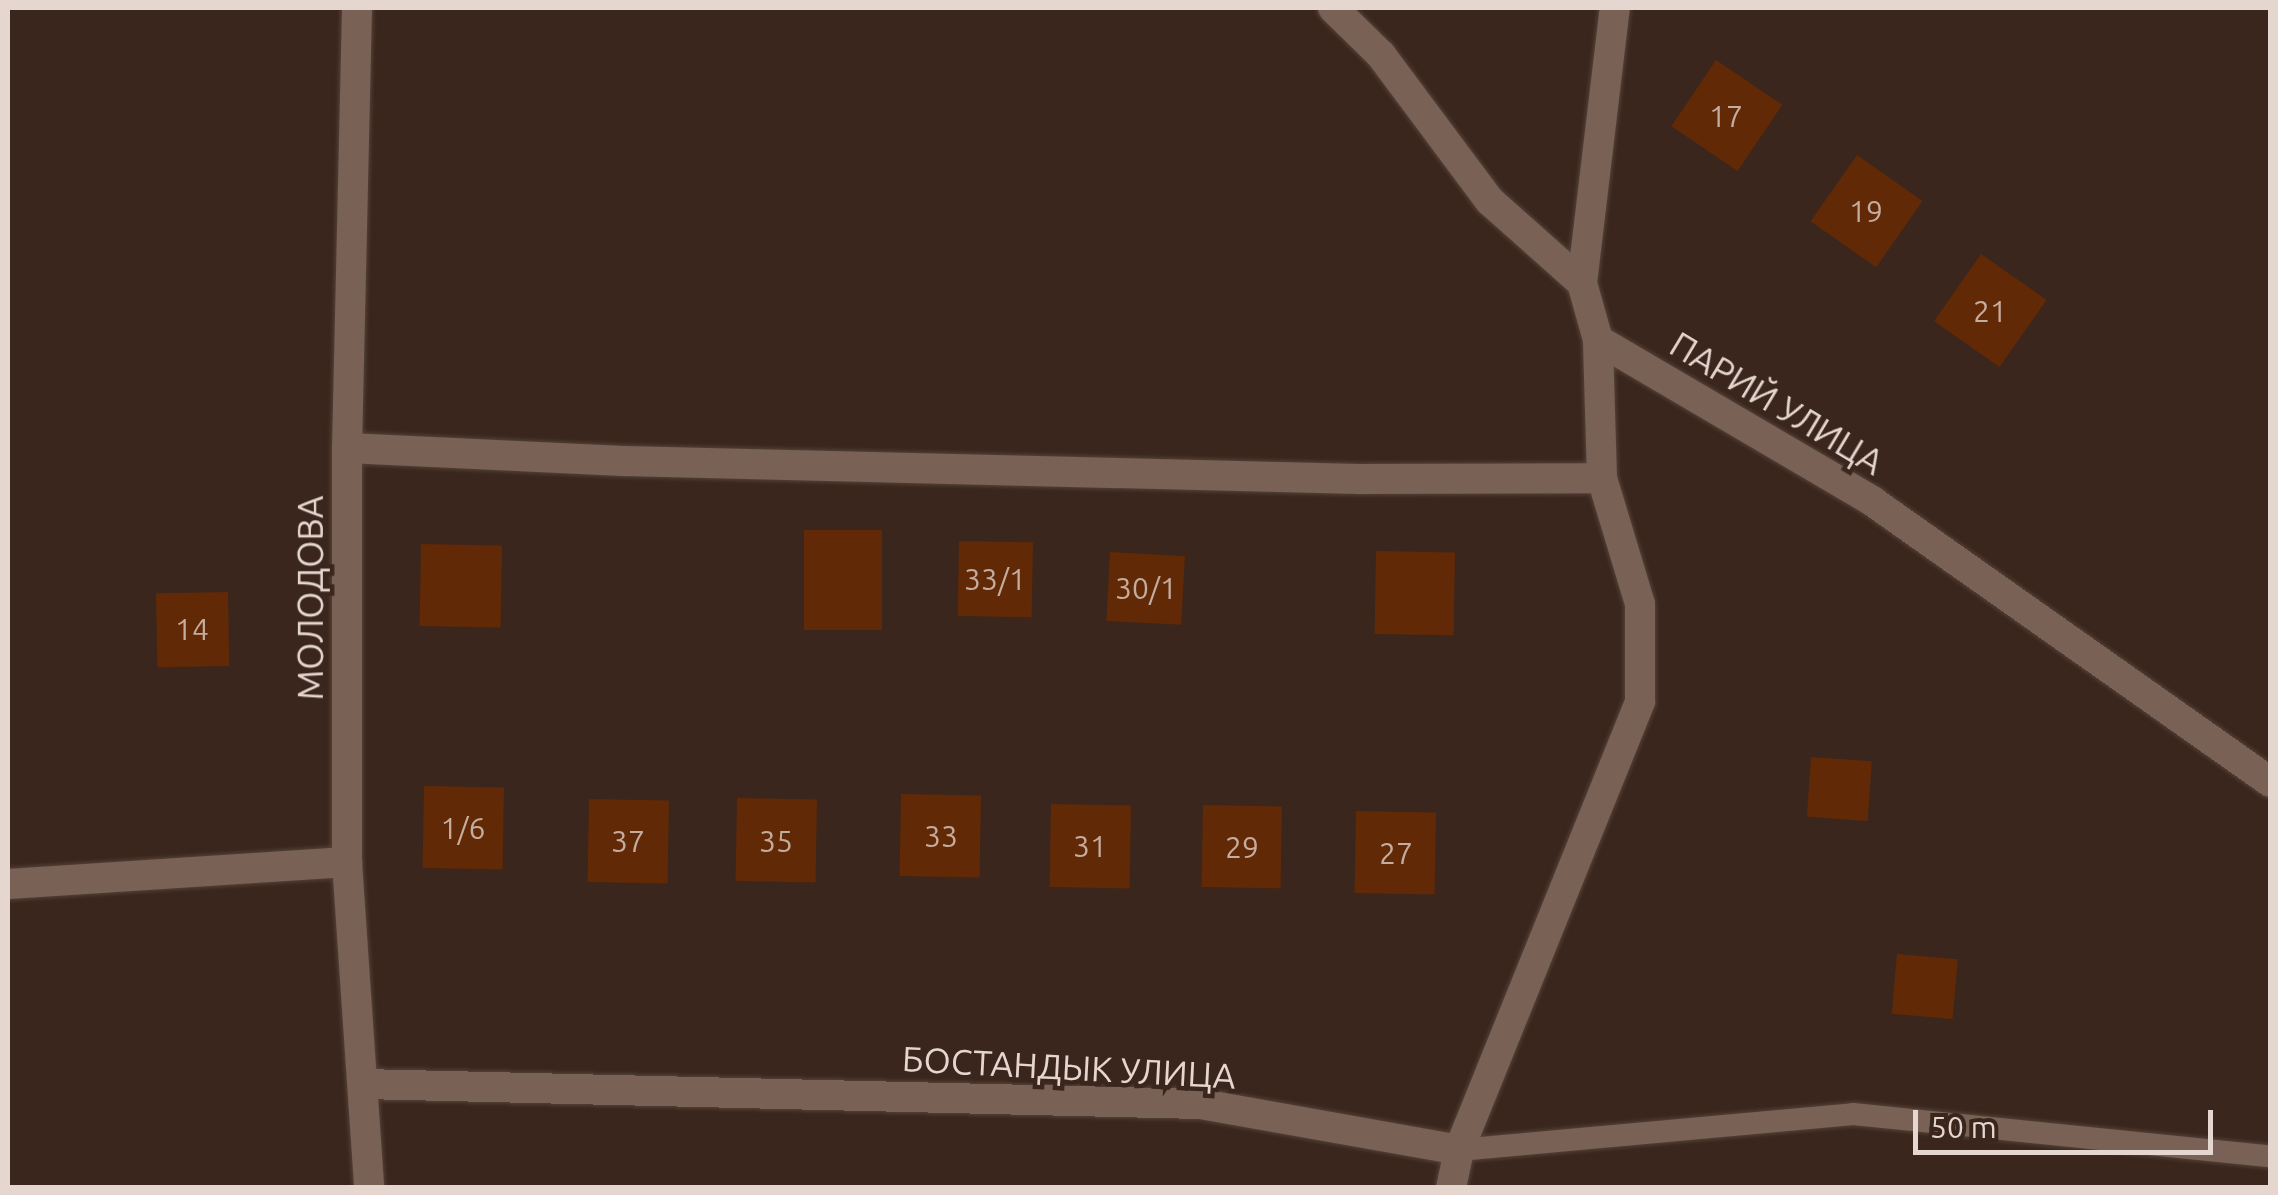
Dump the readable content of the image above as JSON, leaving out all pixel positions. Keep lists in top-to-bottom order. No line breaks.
{"streets":{"street":["ПАРИЙ УЛИЦА","МОЛОДОВА","БОСТАНДЫК УЛИЦА"]},"crossings":[["МОЛОДОВА","БОСТАНДЫК УЛИЦА"]],"house_numbers":["17","19","21","33/1","30/1","14","1/6","33","37","35","31","29","27"],"scale_bar":"50 m"}
